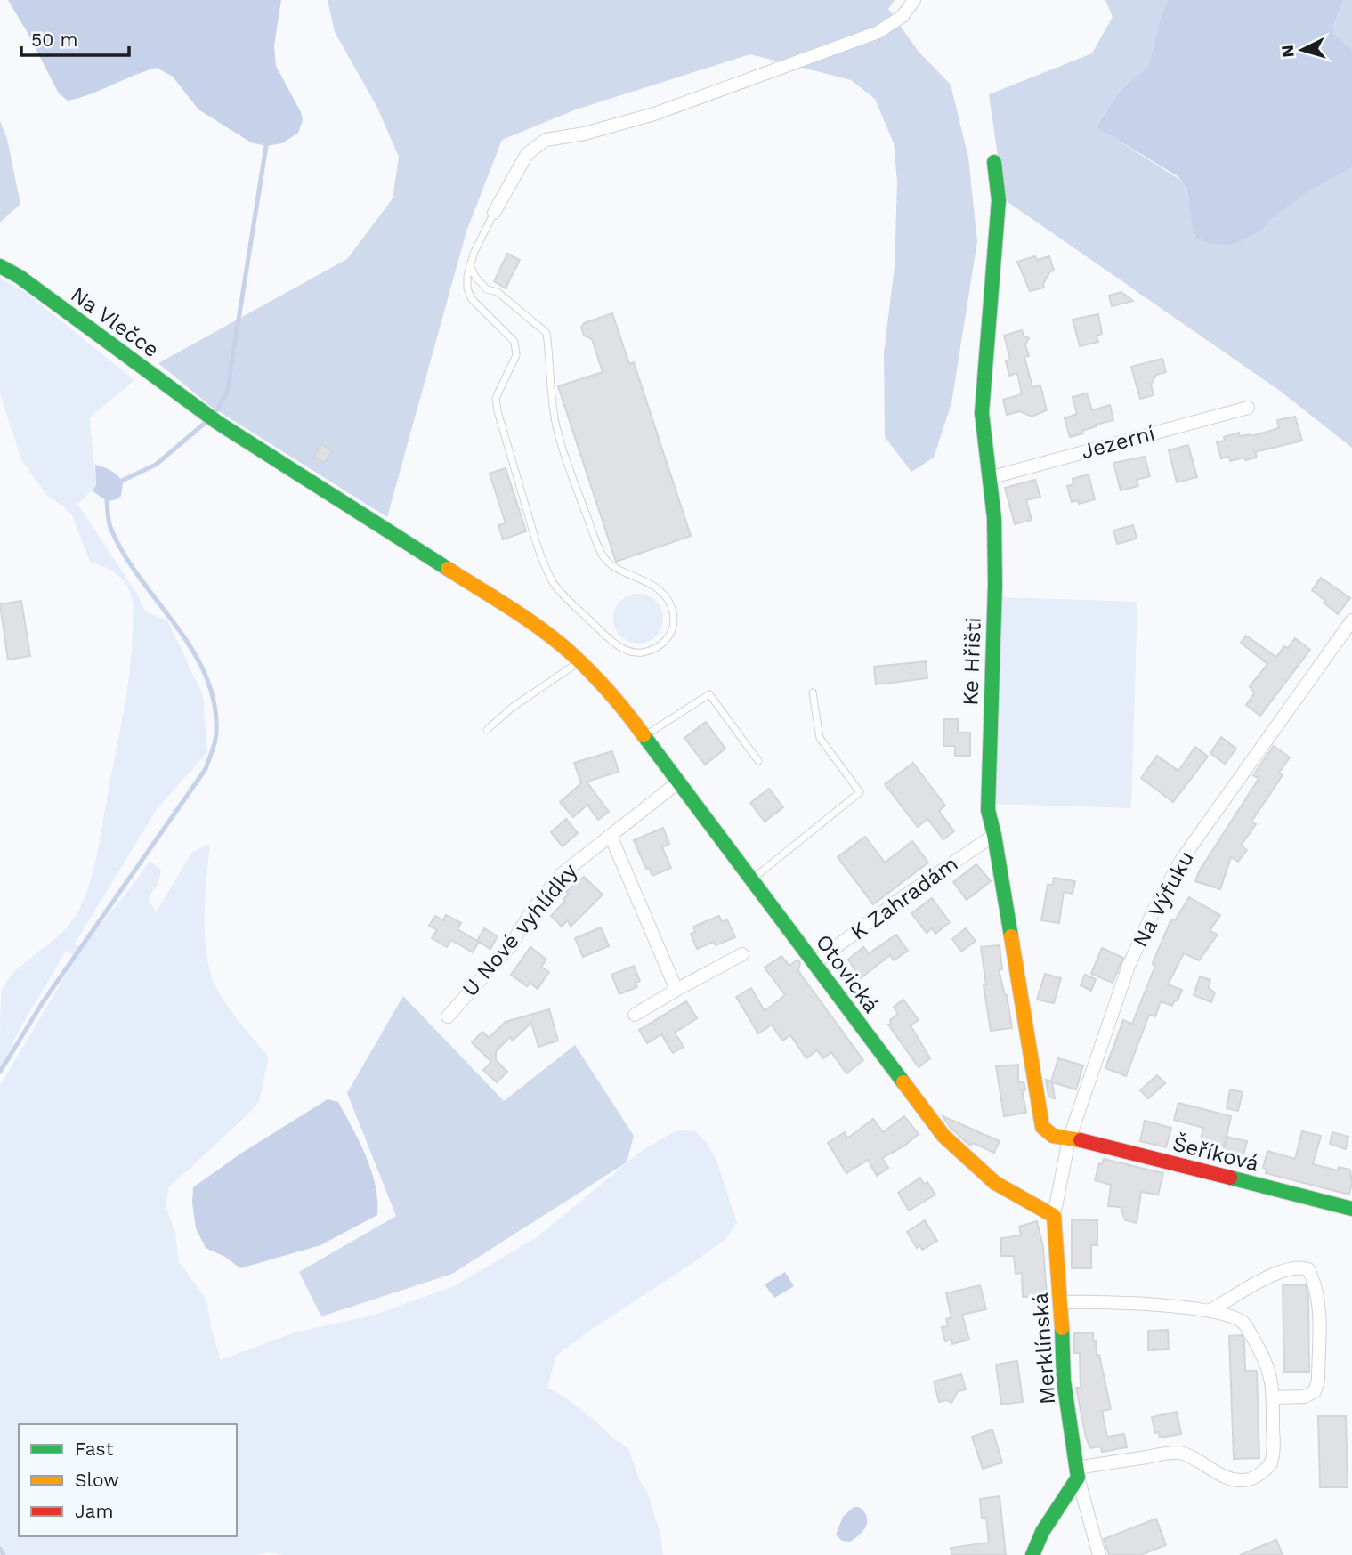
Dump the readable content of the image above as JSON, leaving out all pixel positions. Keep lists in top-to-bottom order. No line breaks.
{"streets":{"street":["Na Vlečce","Jezerní","Ke Hřišti","K Zahradám","Na Výfuku","U Nové vyhlídky","Otovická","Šeříková","Merklínská"]},"crossings":[["Na Vlečce","Otovická"],["Jezerní","Ke Hřišti"],["Ke Hřišti","K Zahradám"],["Ke Hřišti","Na Výfuku"],["Ke Hřišti","Šeříková"],["K Zahradám","Otovická"],["Na Výfuku","Otovická"],["Na Výfuku","Šeříková"],["Na Výfuku","Merklínská"],["U Nové vyhlídky","Otovická"],["Otovická","Merklínská"]],"legend":["Fast","Slow","Jam"],"scale_bar":"50 m","north":"left"}
